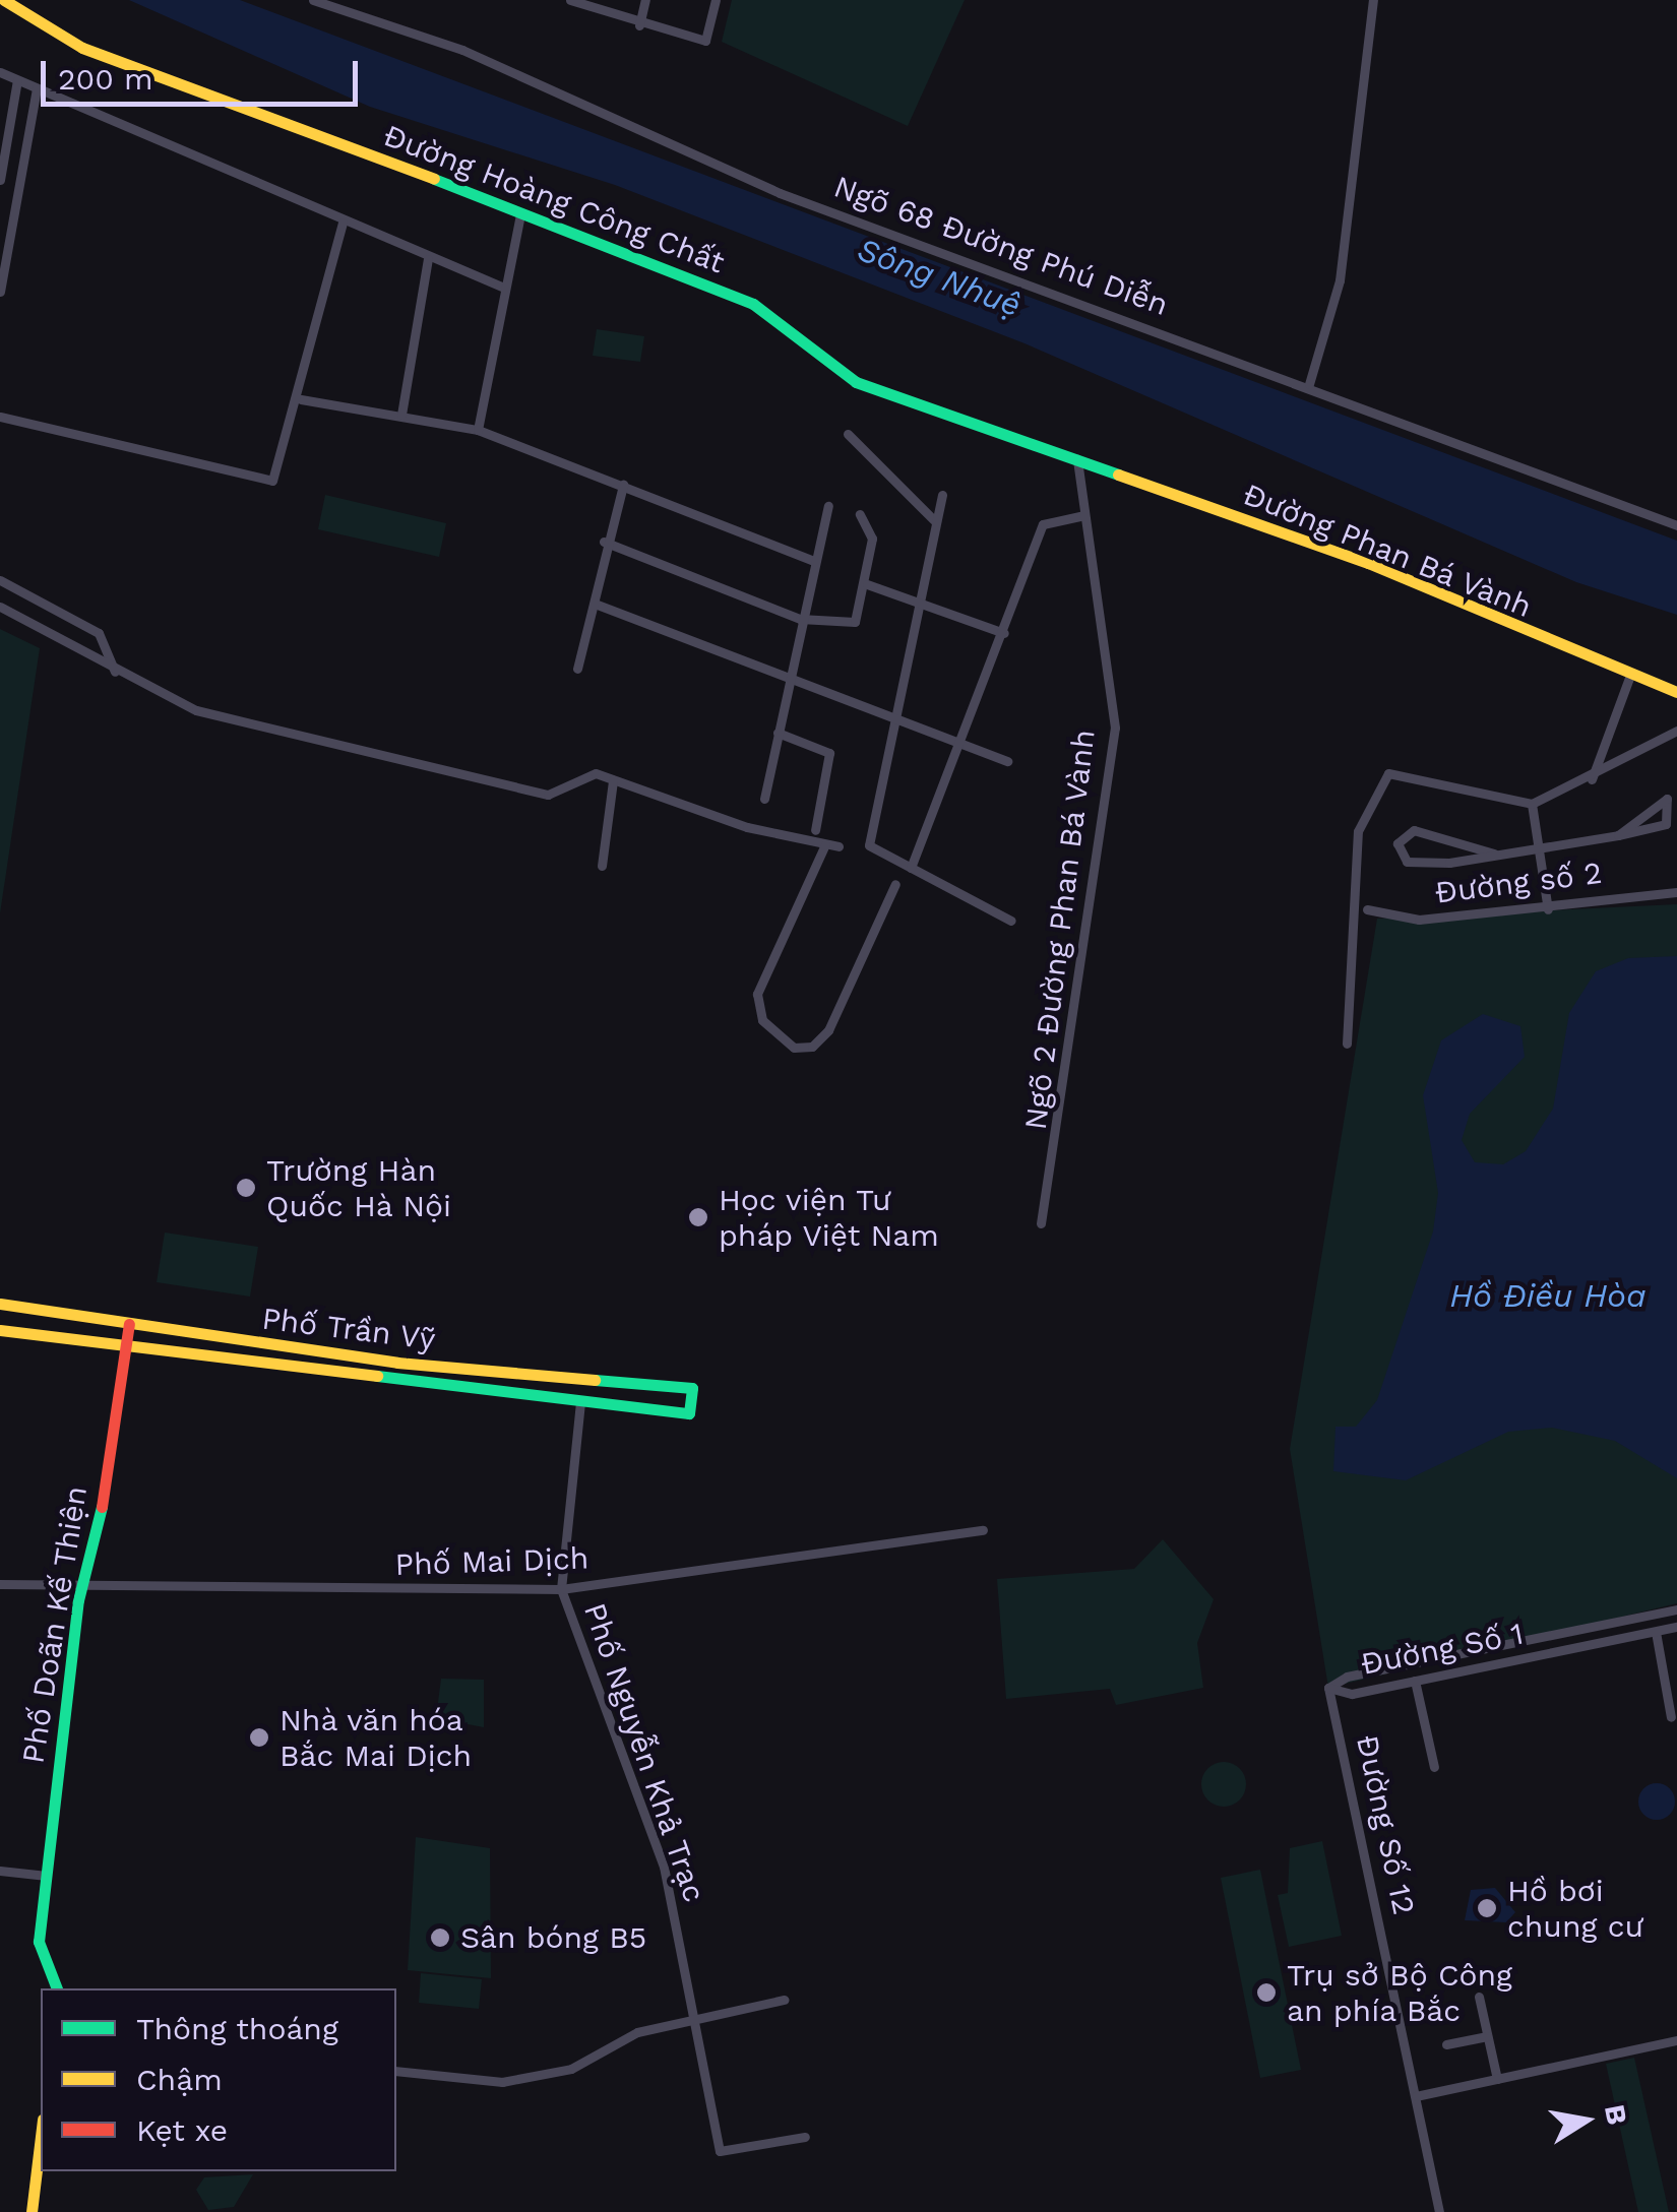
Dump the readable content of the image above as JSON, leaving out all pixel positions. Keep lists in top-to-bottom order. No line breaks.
{"streets":{"street":["Đường Hoàng Công Chất","Ngõ 68 Đường Phú Diễn","Đường Phan Bá Vành","Đường số 2","Ngõ 2 Đường Phan Bá Vành","Phố Trần Vỹ","Phố Mai Dịch","Phố Doãn Kế Thiện","Đường Số 1","Phố Nguyễn Khả Trạc","Đường Số 12"]},"crossings":[["Đường Hoàng Công Chất","Đường Phan Bá Vành"],["Đường Hoàng Công Chất","Ngõ 2 Đường Phan Bá Vành"],["Đường Phan Bá Vành","Ngõ 2 Đường Phan Bá Vành"],["Phố Trần Vỹ","Phố Doãn Kế Thiện"],["Phố Trần Vỹ","Phố Nguyễn Khả Trạc"],["Phố Mai Dịch","Phố Doãn Kế Thiện"],["Phố Mai Dịch","Phố Nguyễn Khả Trạc"],["Đường Số 1","Đường Số 12"]],"water":["Sông Nhuệ","Hồ Điều Hòa"],"places":["Trường Hàn Quốc Hà Nội","Học viện Tư pháp Việt Nam","Nhà văn hóa Bắc Mai Dịch","Hồ bơi chung cư","Sân bóng B5","Trụ sở Bộ Công an phía Bắc"],"legend":["Thông thoáng","Chậm","Kẹt xe"],"scale_bar":"200 m","north":"right"}
